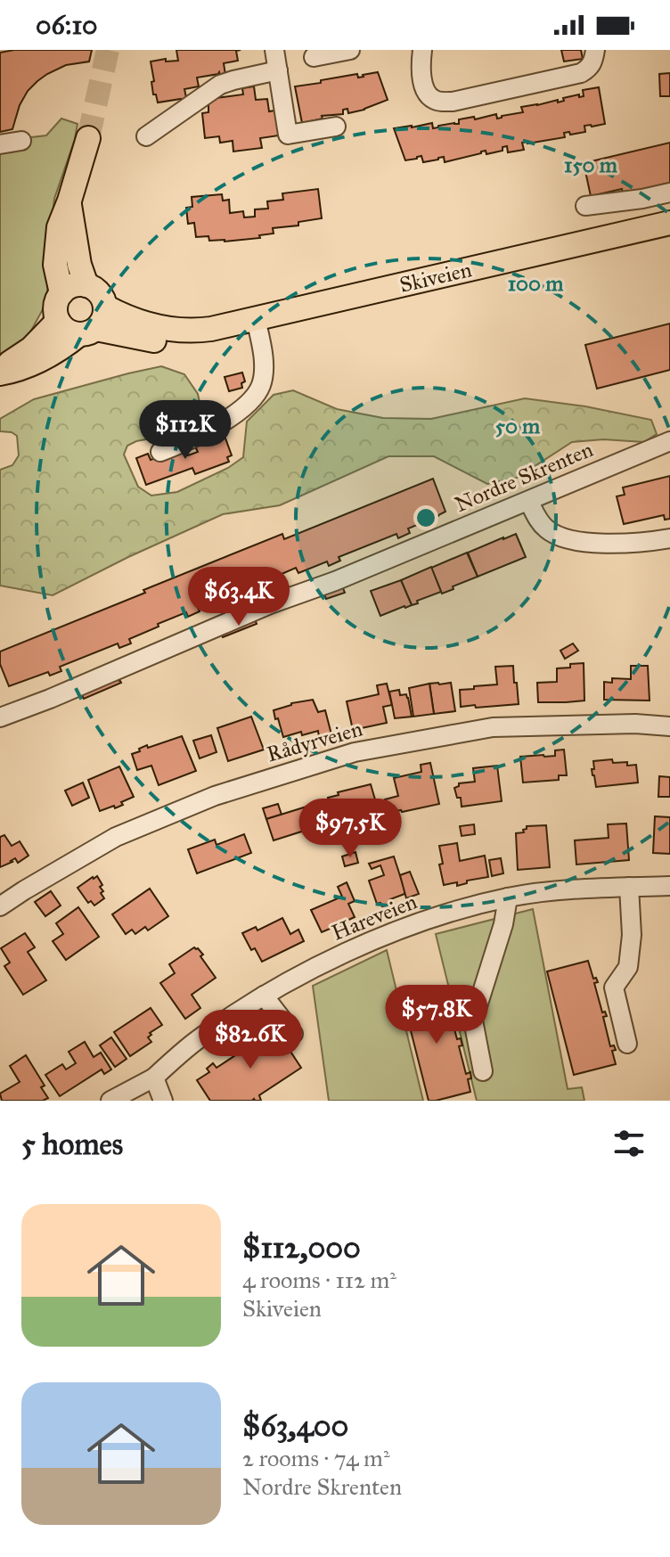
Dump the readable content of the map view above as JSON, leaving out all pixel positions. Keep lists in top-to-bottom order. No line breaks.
{"streets":{"main road":["Skiveien"],"street":["Nordre Skrenten","Rådyrveien","Hareveien"]},"page":{"status":"06:10","price":["$112K","$63.4K","$97.5K","$57.8K","$82.6K"],"heading":"5 homes","list":[{"name":"$112,000","note":"4 rooms · 112 m² · Skiveien"},{"name":"$63,400","note":"2 rooms · 74 m² · Nordre Skrenten"}]},"rings":["150 m","100 m","50 m"]}
